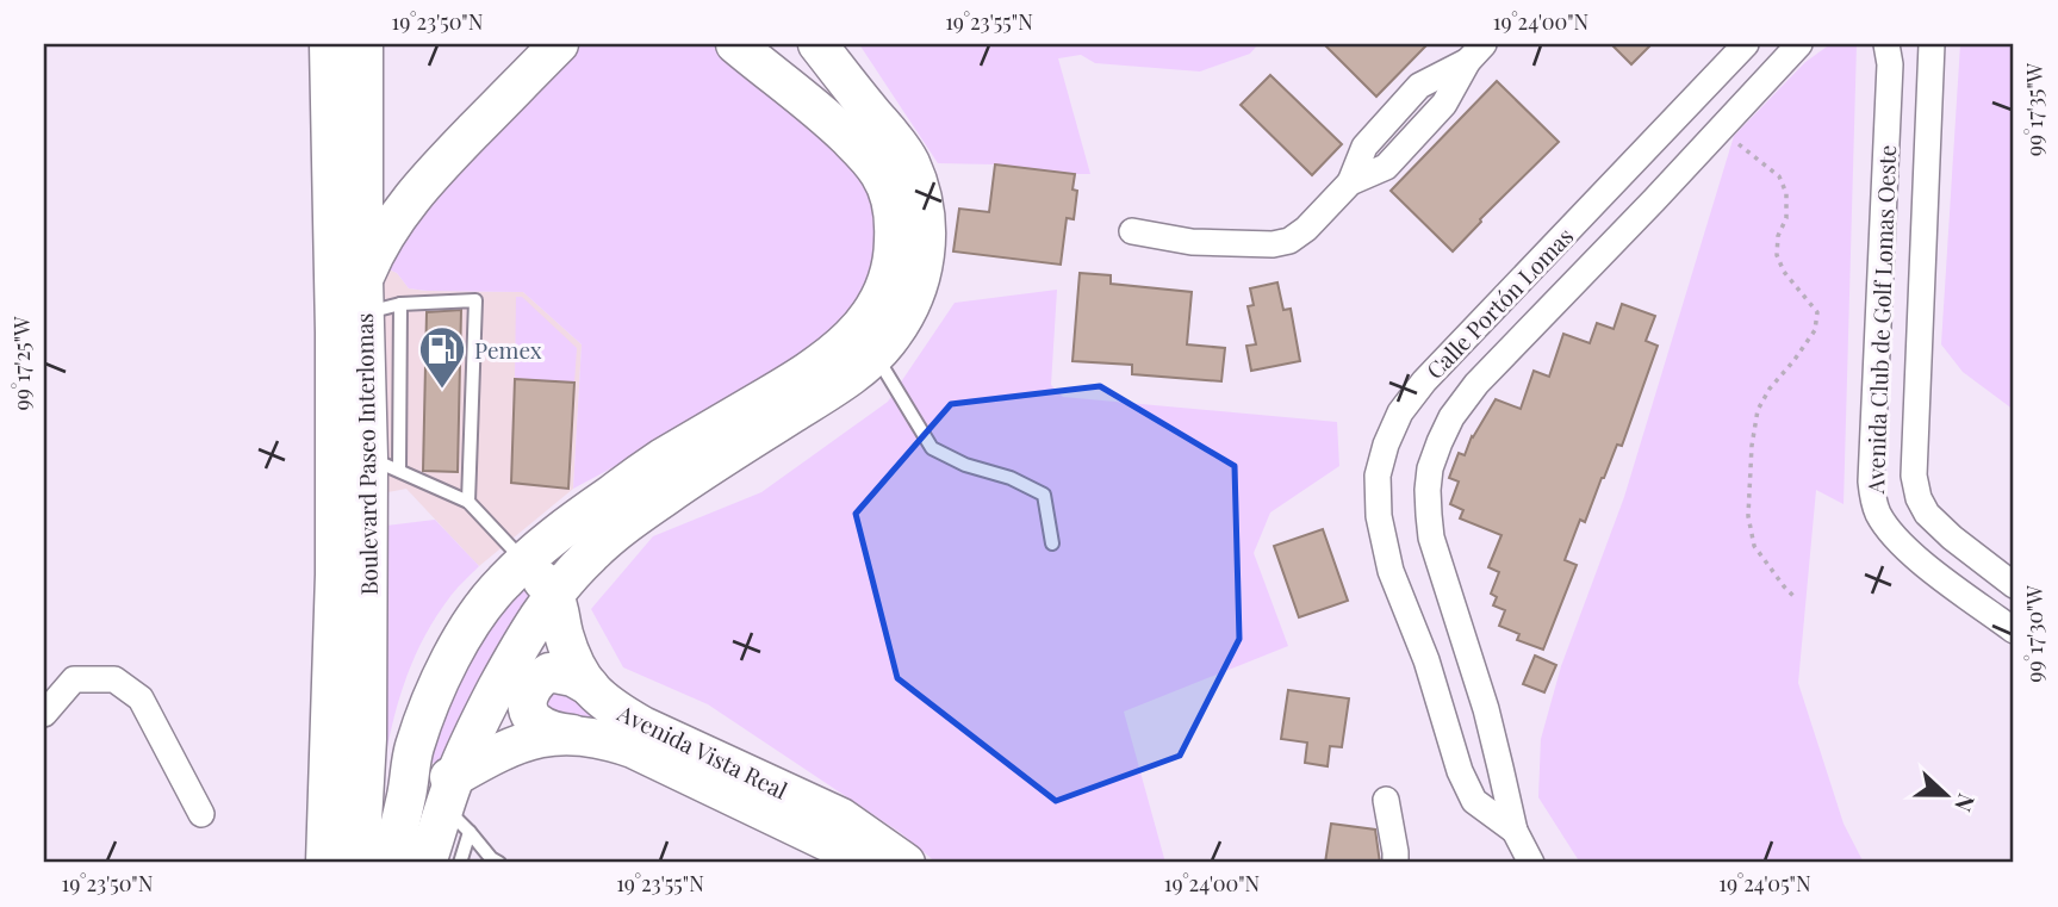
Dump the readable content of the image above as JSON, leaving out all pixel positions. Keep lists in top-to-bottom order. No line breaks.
{"streets":{"main road":["Boulevard Paseo Interlomas","Avenida Vista Real"],"street":["Calle Portón Lomas","Avenida Club de Golf Lomas Oeste"]},"places":{"fuel station":["Pemex"]},"north":"right","coordinates":["19°23'50\"N","19°23'55\"N","19°24'00\"N","99°17'35\"W","99°17'25\"W","99°17'30\"W","19°24'05\"N"]}
